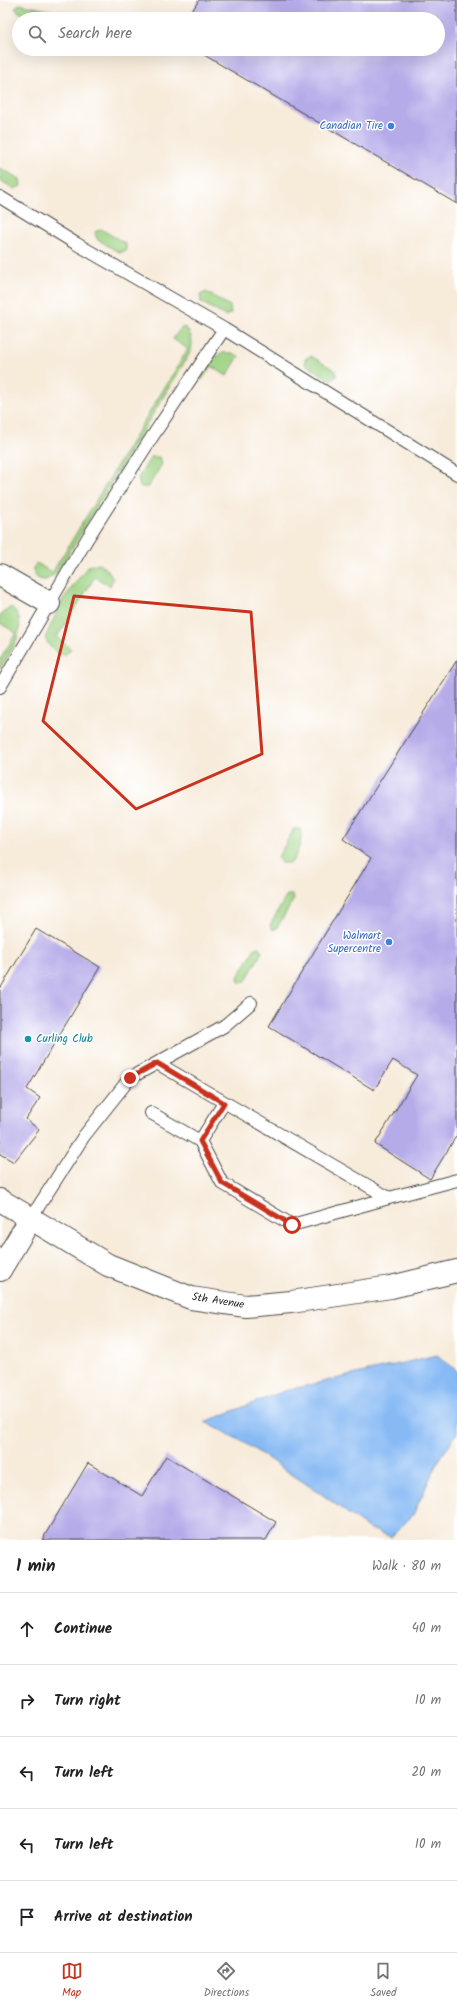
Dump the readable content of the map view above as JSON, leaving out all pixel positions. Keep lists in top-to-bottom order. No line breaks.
{"streets":{"street":["5th Avenue"]},"places":["Canadian Tire","Walmart Supercentre","Curling Club"],"page":{"search":"Search here","heading":["1 min","Walk · 80 m"],"list":[["Continue","40 m"],["Turn right","10 m"],["Turn left","20 m"],["Turn left","10 m"],"Arrive at destination"],"nav":["Map","Directions","Saved"]}}
